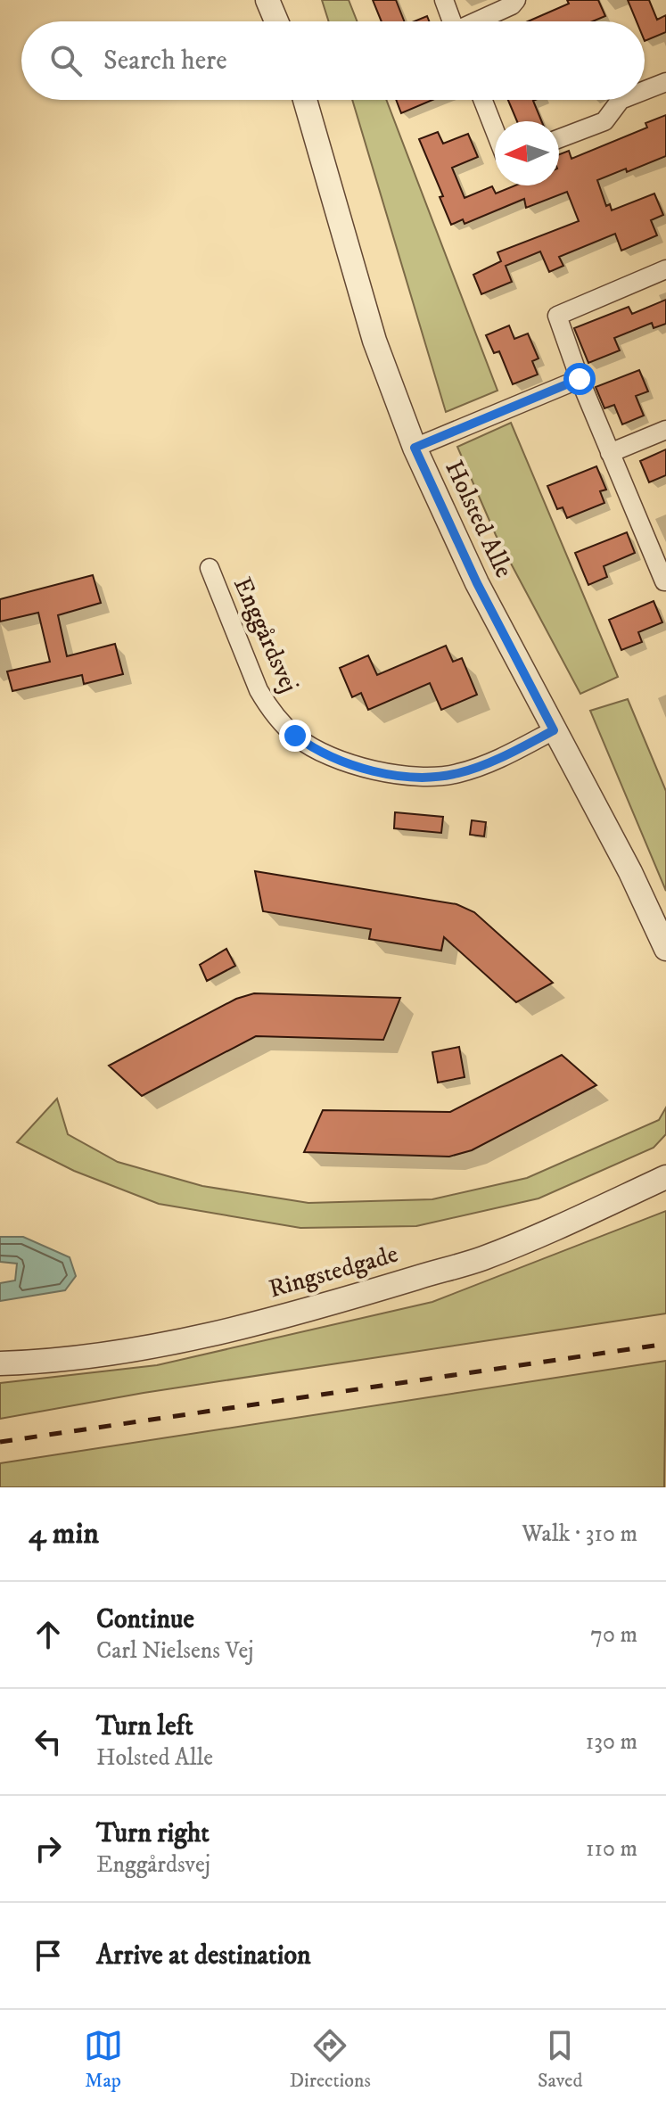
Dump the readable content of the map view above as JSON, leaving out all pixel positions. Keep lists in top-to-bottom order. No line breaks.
{"streets":{"street":["Holsted Alle","Enggårdsvej","Ringstedgade"]},"crossings":[["Holsted Alle","Enggårdsvej"]],"north":"left","page":{"search":"Search here","heading":["4 min","Walk · 310 m"],"list":[["Continue","Carl Nielsens Vej","70 m"],["Turn left","Holsted Alle","130 m"],["Turn right","Enggårdsvej","110 m"],"Arrive at destination"],"nav":["Map","Directions","Saved"]}}
